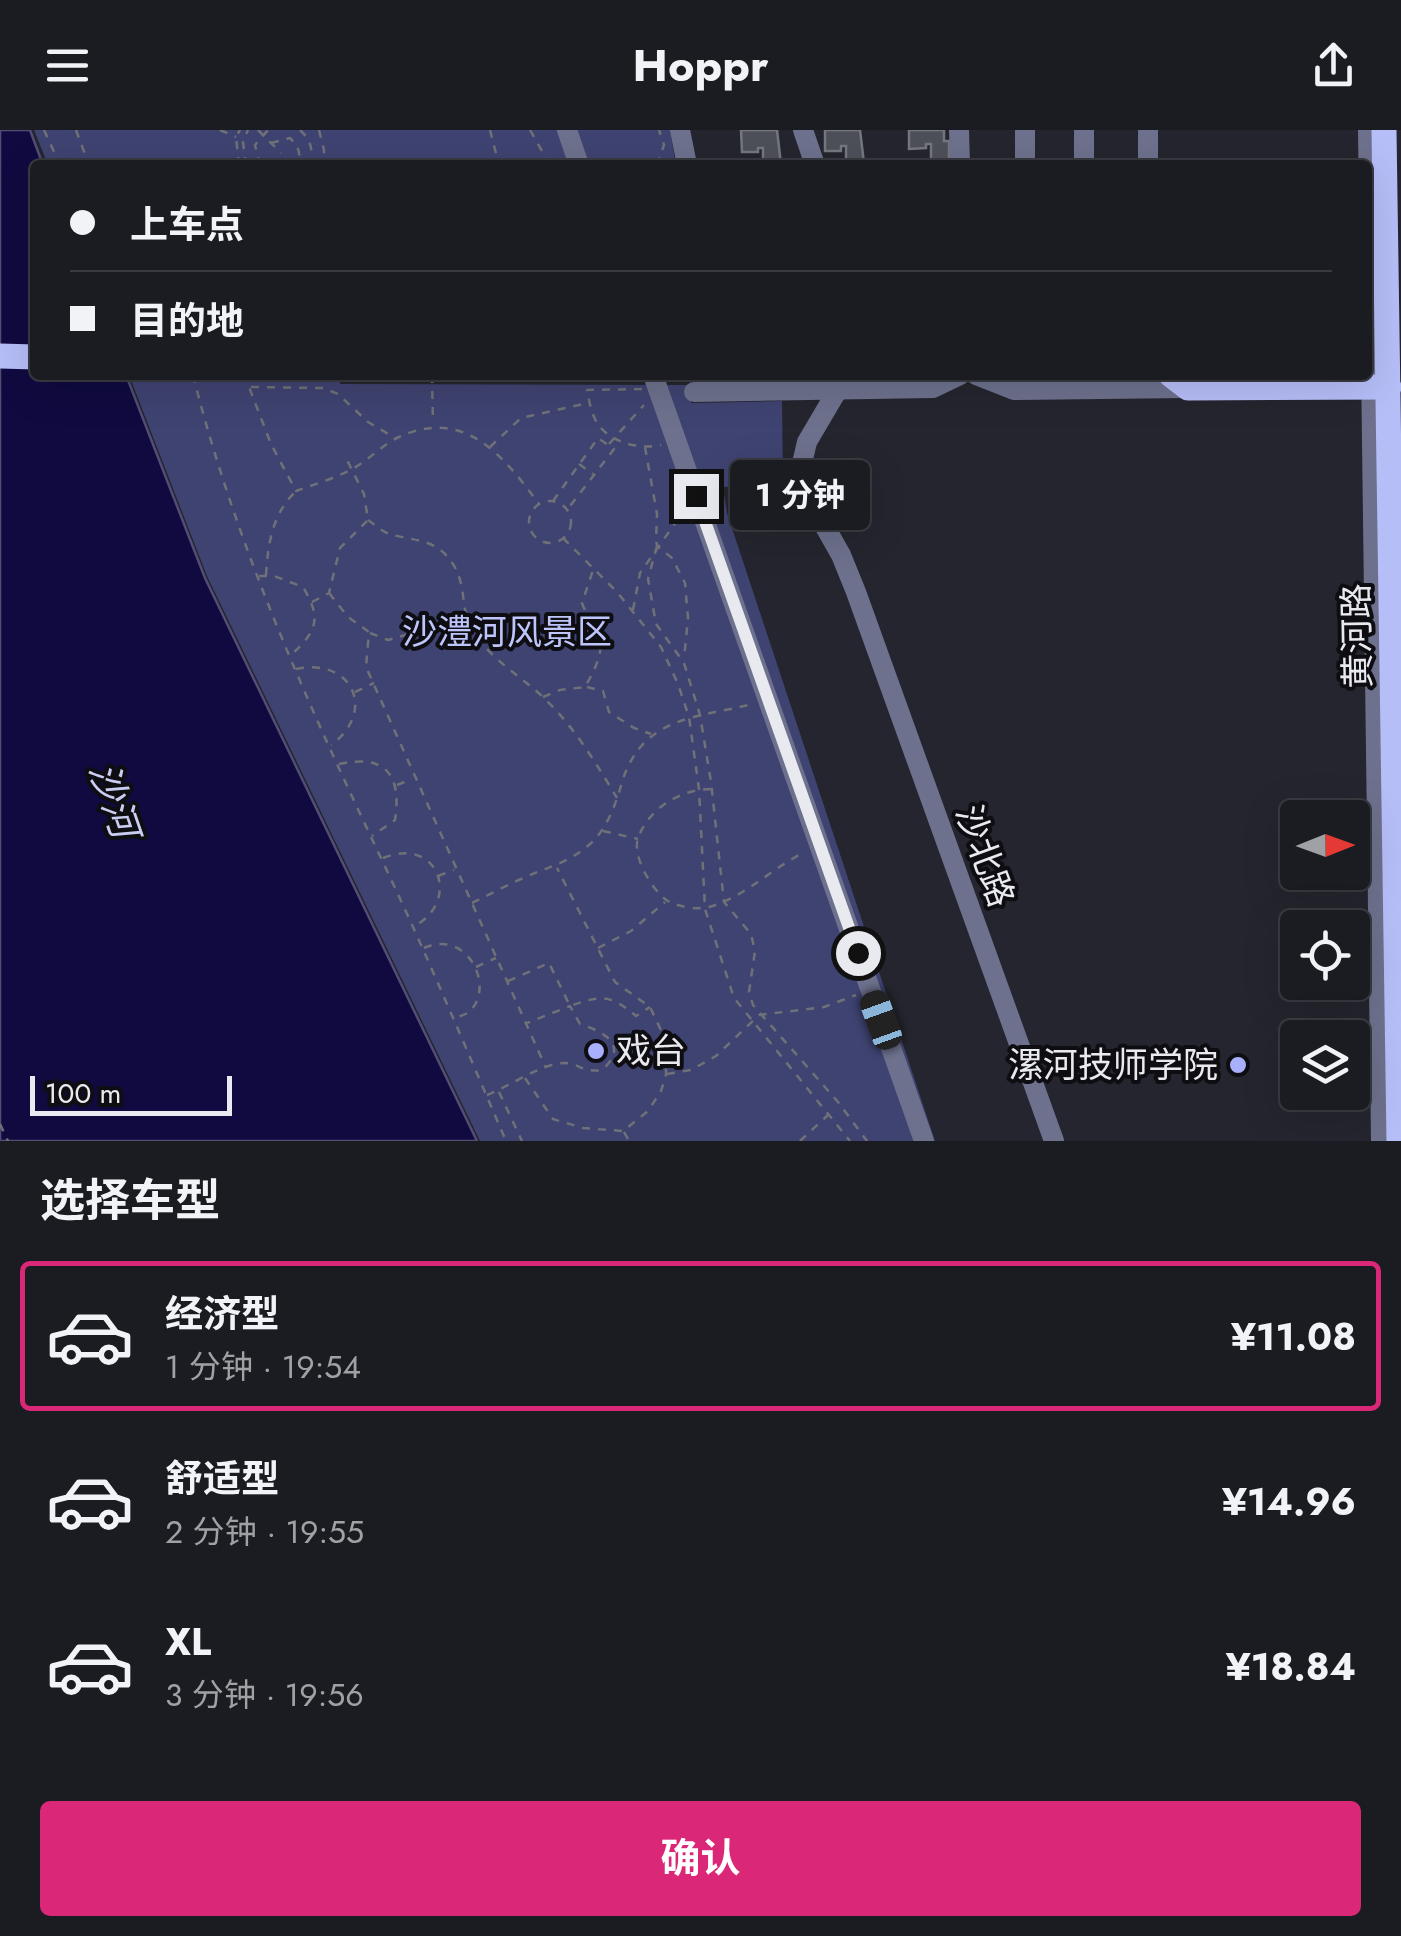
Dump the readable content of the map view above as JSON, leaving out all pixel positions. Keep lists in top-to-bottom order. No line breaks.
{"streets":{"main road":["黄河路"],"street":["沙北路"]},"water":["沙河"],"parks":["沙澧河风景区"],"places":["戏台","漯河技师学院"],"scale_bar":"100 m","north":"right","page":{"header":"Hoppr","banner":["上车点","目的地"],"bubble":"1 分钟","scale":"100 m","heading":"选择车型","list":[{"name":"经济型","note":"1 分钟 · 19:54","value":"¥11.08"},{"name":"舒适型","note":"2 分钟 · 19:55","value":"¥14.96"},{"name":"XL","note":"3 分钟 · 19:56","value":"¥18.84"}],"buttons":"确认"}}
